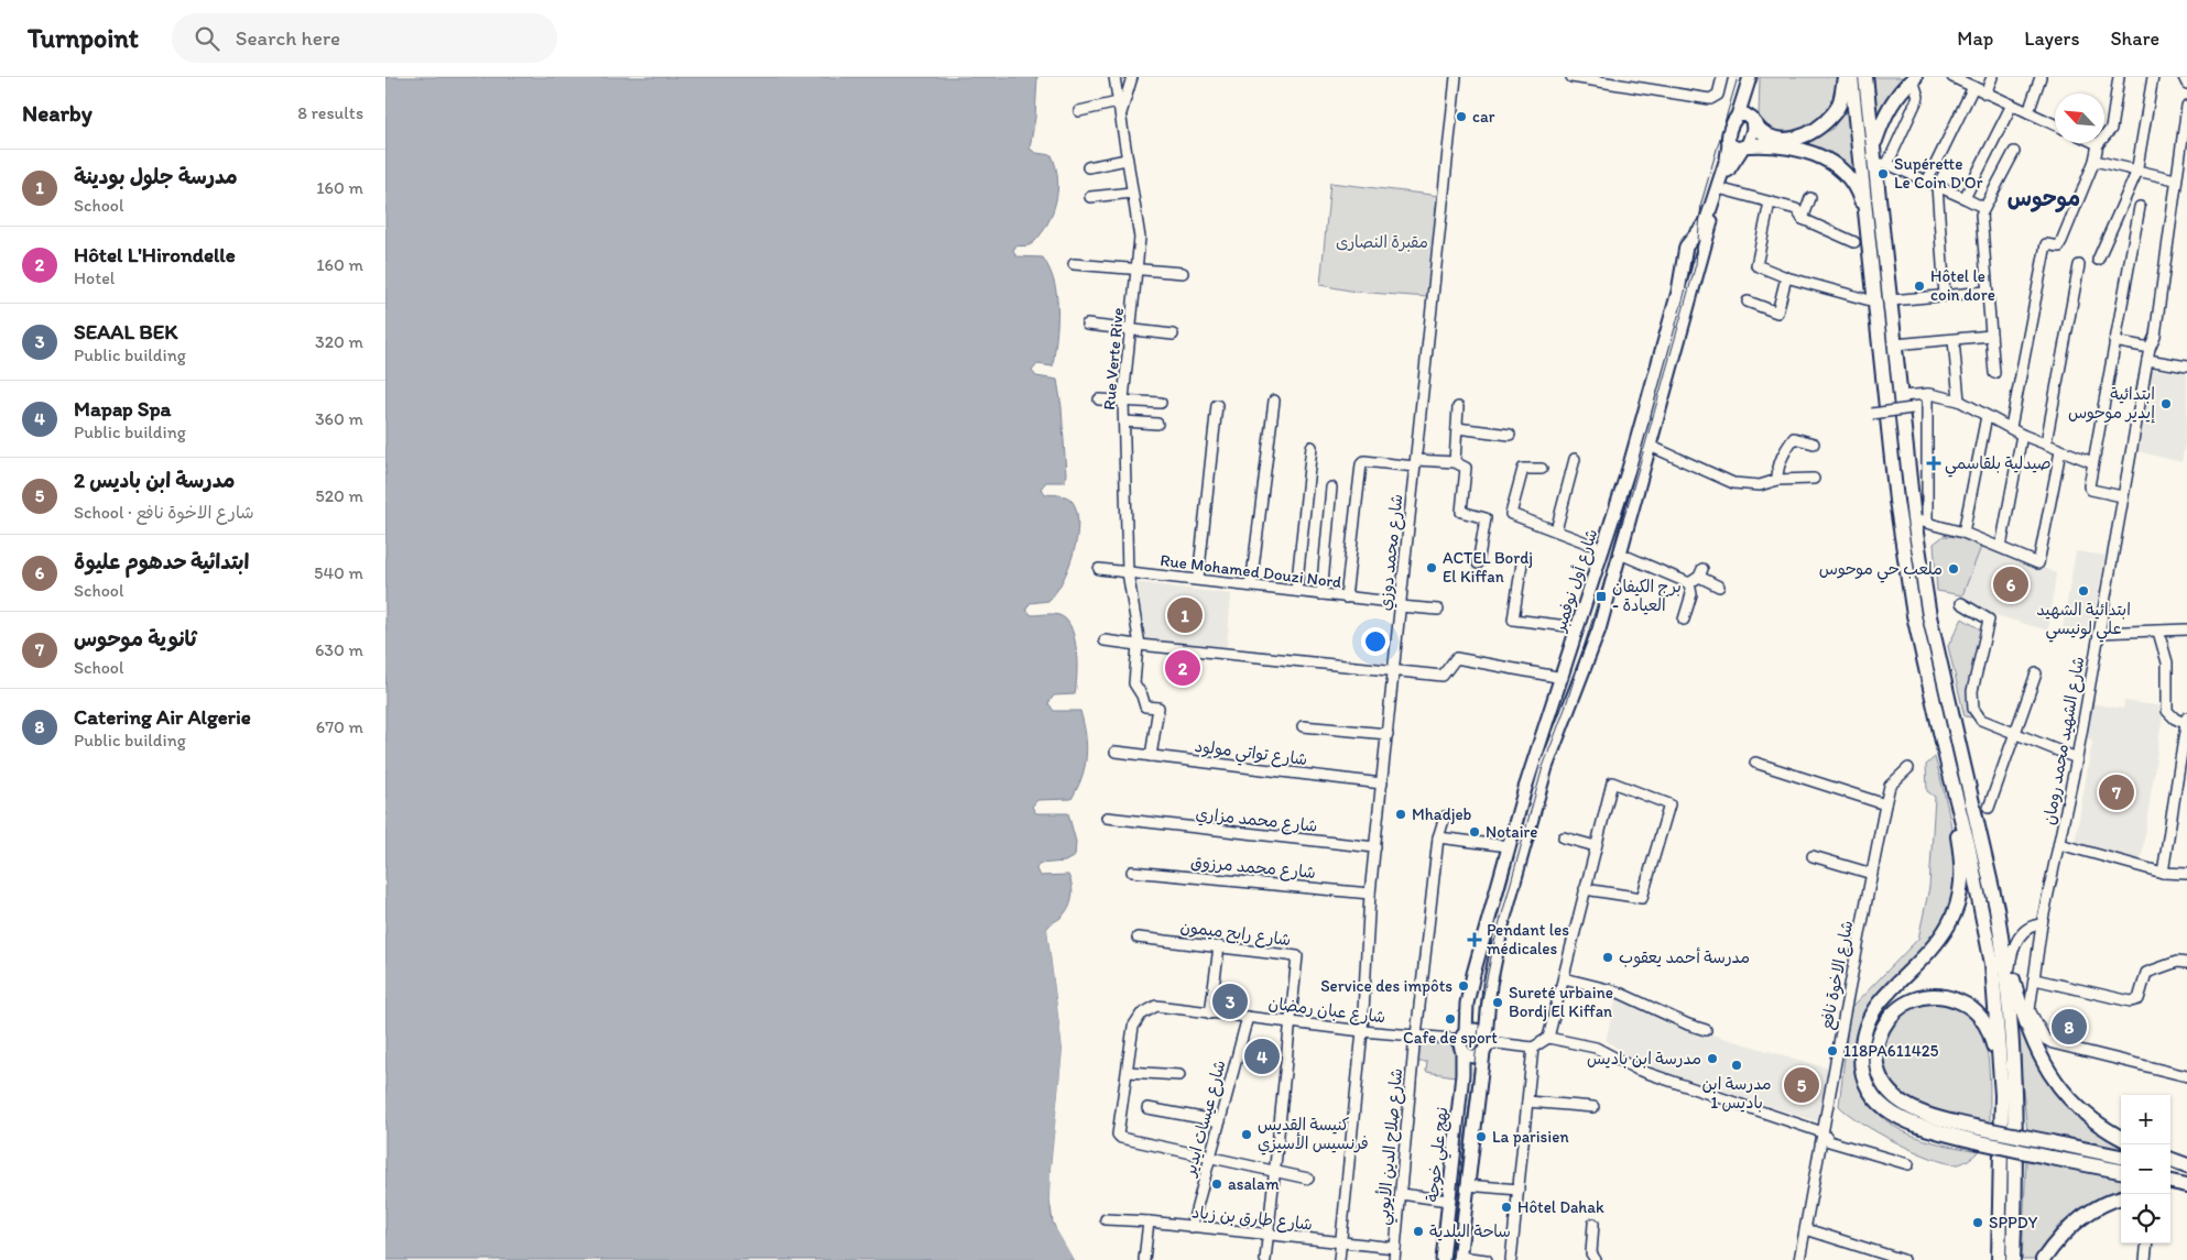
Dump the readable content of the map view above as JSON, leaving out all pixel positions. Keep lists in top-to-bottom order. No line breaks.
{"streets":{"main road":["شارع أول نوفمبر","نهج علي خوجة"],"street":["Rue Verte Rive","شارع محمد دوزي","Rue Mohamed Douzi Nord","شارع الشهيد محمد رومان","شارع تواتي مولود","شارع محمد مزاري","شارع محمد مرزوق","شارع رابح ميمون","شارع الاخوة نافع","شارع عبان رمضان","شارع عيسات ايدير","شارع صلاح الدين الأيوبي","شارع طارق بن زياد"]},"crossings":[["Rue Verte Rive","Rue Mohamed Douzi Nord"],["Rue Verte Rive","شارع تواتي مولود"],["شارع محمد دوزي","Rue Mohamed Douzi Nord"],["شارع محمد دوزي","شارع تواتي مولود"],["شارع محمد دوزي","شارع محمد مزاري"],["شارع محمد دوزي","شارع محمد مرزوق"],["شارع محمد دوزي","شارع عبان رمضان"],["شارع محمد دوزي","شارع طارق بن زياد"],["شارع أول نوفمبر","شارع عبان رمضان"],["شارع أول نوفمبر","نهج علي خوجة"],["شارع رابح ميمون","شارع عبان رمضان"],["شارع عبان رمضان","شارع عيسات ايدير"],["شارع عبان رمضان","شارع صلاح الدين الأيوبي"],["شارع عبان رمضان","نهج علي خوجة"],["شارع عيسات ايدير","شارع طارق بن زياد"],["شارع صلاح الدين الأيوبي","شارع طارق بن زياد"]],"districts":["موحوس"],"parks":["مقبرة النصارى"],"places":{"other":["car","Supérette Le Coin D'Or","Hôtel le coin dore","ابتدائية إيدير موحوس","ACTEL Bordj El Kiffan","ملعب حي موحوس","ابتدائية الشهيد علي لونيسي","Mhadjeb","Notaire","مدرسة أحمد يعقوب","Service des impôts","Sureté urbaine Bordj El Kiffan","Cafe de sport","118PA611425","مدرسة ابن باديس","مدرسة ابن باديس 1","كنيسة القديس فرنسيس الأسيزي","La parisien","asalam","Hôtel Dahak","SPPDY","ساحة البلدية"],"health":["صيدلية بلقاسمي","Pendant les médicales"],"transit":["برج الكيفان - العيادة"]},"north":"top left","page":{"header":"Turnpoint","search":"Search here","nav":["Map","Layers","Share"],"heading":["Nearby","8 results"],"list":[{"mark":"1","name":"مدرسة جلول بودينة","note":"School","value":"160 m"},{"mark":"2","name":"Hôtel L'Hirondelle","note":"Hotel","value":"160 m"},{"mark":"3","name":"SEAAL BEK","note":"Public building","value":"320 m"},{"mark":"4","name":"Mapap Spa","note":"Public building","value":"360 m"},{"mark":"5","name":"مدرسة ابن باديس 2","note":"School · شارع الاخوة نافع","value":"520 m"},{"mark":"6","name":"ابتدائية حدهوم عليوة","note":"School","value":"540 m"},{"mark":"7","name":"ثانوية موحوس","note":"School","value":"630 m"},{"mark":"8","name":"Catering Air Algerie","note":"Public building","value":"670 m"}],"pins":["6","1","2","7","3","8","4","5"],"map_buttons":["+","−"]}}
